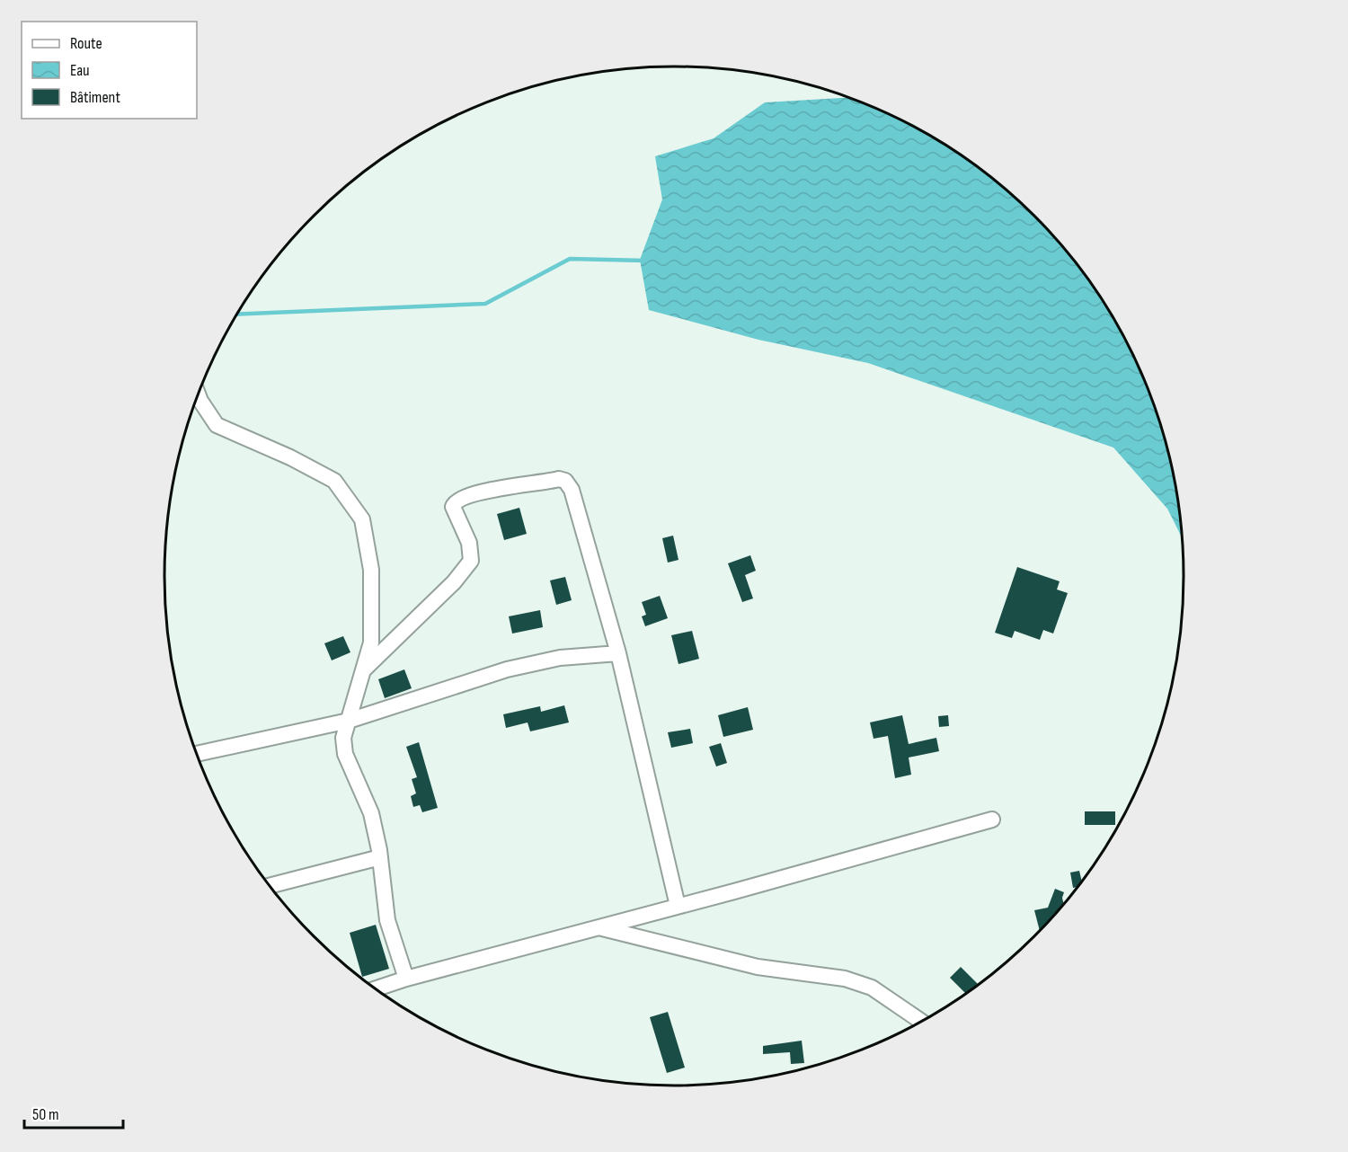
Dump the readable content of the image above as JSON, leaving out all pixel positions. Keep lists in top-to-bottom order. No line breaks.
{"legend":["Route","Eau","Bâtiment"],"scale_bar":"50 m"}
